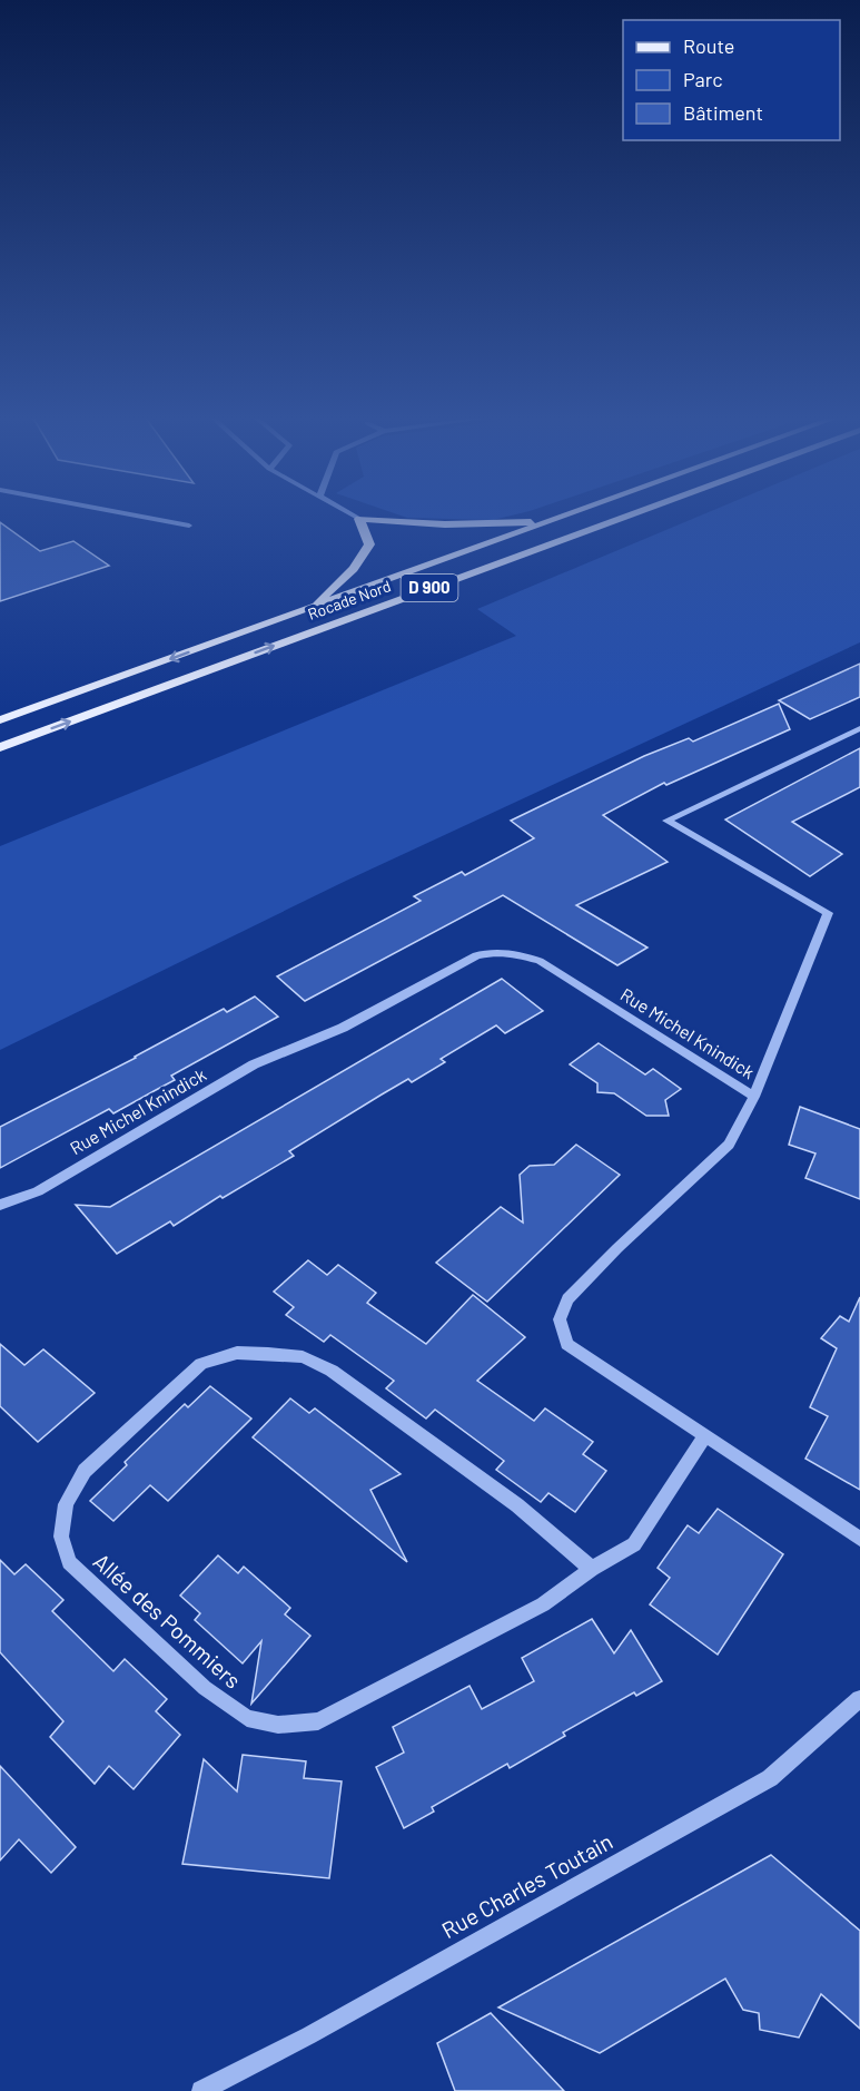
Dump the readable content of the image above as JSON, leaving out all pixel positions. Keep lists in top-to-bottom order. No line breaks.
{"streets":{"main road":["D 900","Rocade Nord"],"street":["Rue Michel Knindick","Allée des Pommiers","Rue Charles Toutain"]},"crossings":[["Rue Michel Knindick","Allée des Pommiers"]],"legend":["Route","Parc","Bâtiment"]}
